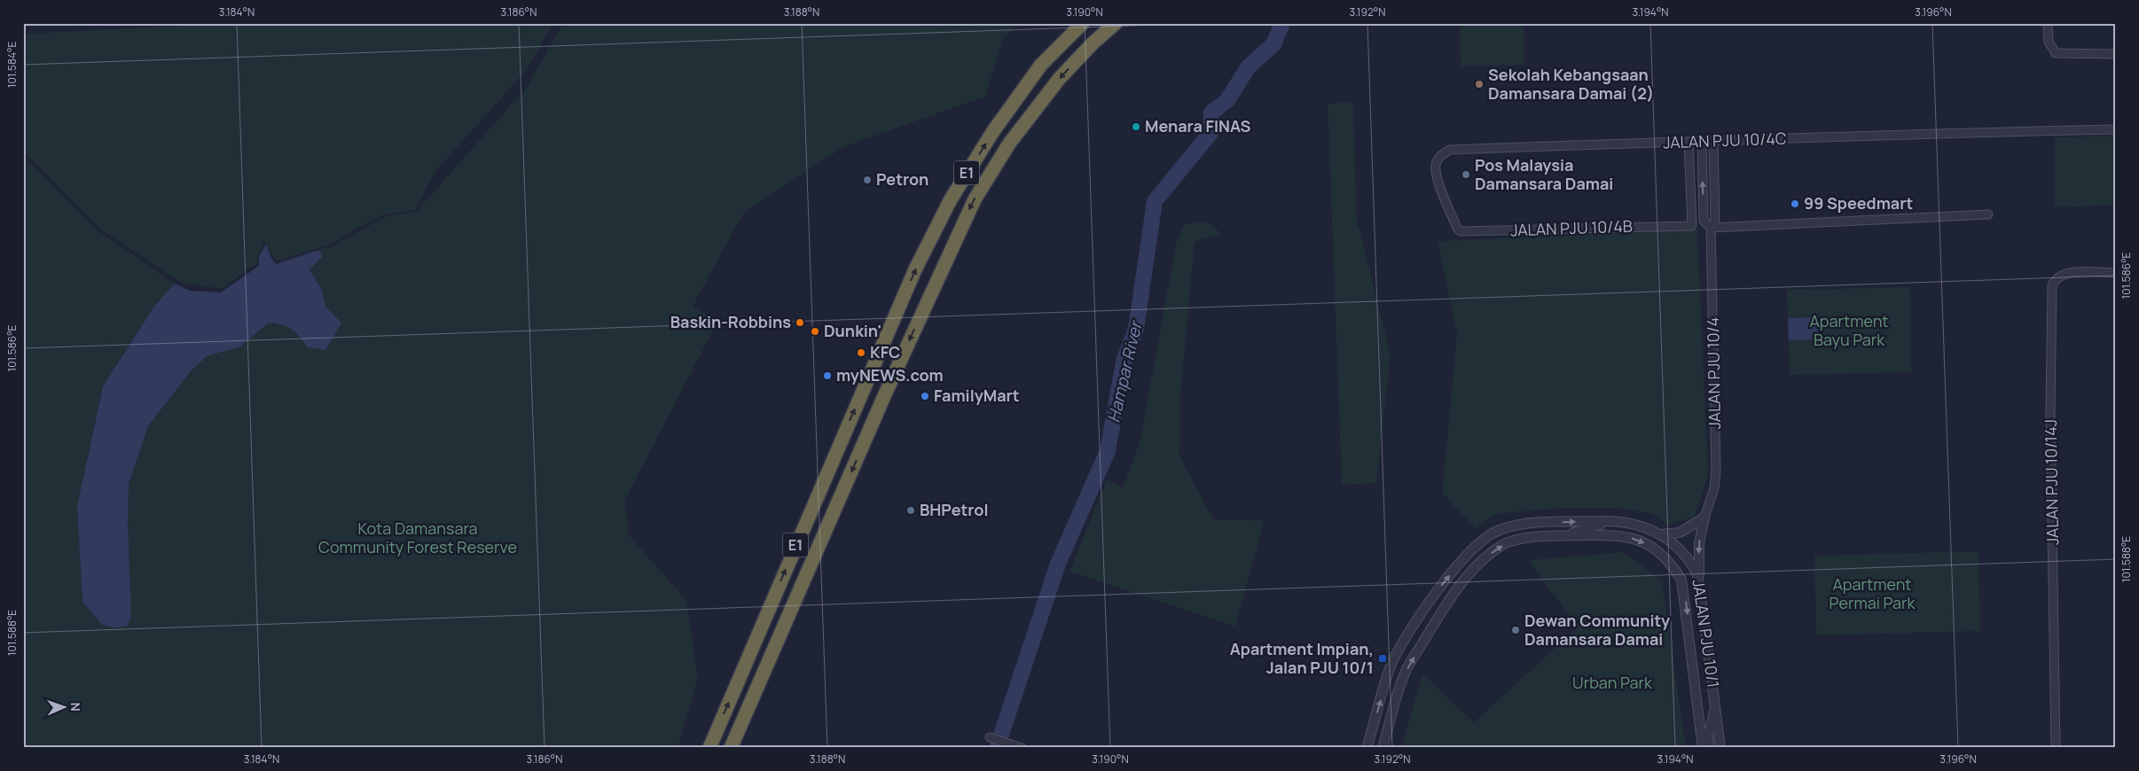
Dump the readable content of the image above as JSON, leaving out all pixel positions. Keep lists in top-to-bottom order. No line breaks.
{"streets":{"highway":["E1"],"street":["JALAN PJU 10/4C","JALAN PJU 10/4B","JALAN PJU 10/4","JALAN PJU 10/14J","JALAN PJU 10/1"]},"crossings":[["JALAN PJU 10/4C","JALAN PJU 10/4B"],["JALAN PJU 10/4C","JALAN PJU 10/4"]],"water":["Hampar River"],"parks":["Apartment Bayu Park","Kota Damansara Community Forest Reserve","Apartment Permai Park","Urban Park"],"places":{"other":["Sekolah Kebangsaan Damansara Damai (2)","Menara FINAS","Pos Malaysia Damansara Damai","Petron","99 Speedmart","Baskin-Robbins","Dunkin'","KFC","myNEWS.com","FamilyMart","BHPetrol","Dewan Community Damansara Damai"],"transit":["Apartment Impian, Jalan PJU 10/1"]},"north":"right","coordinates":["3.184°N","3.186°N","3.188°N","3.190°N","3.192°N","3.194°N","3.196°N","101.584°E","101.586°E","101.588°E"]}
